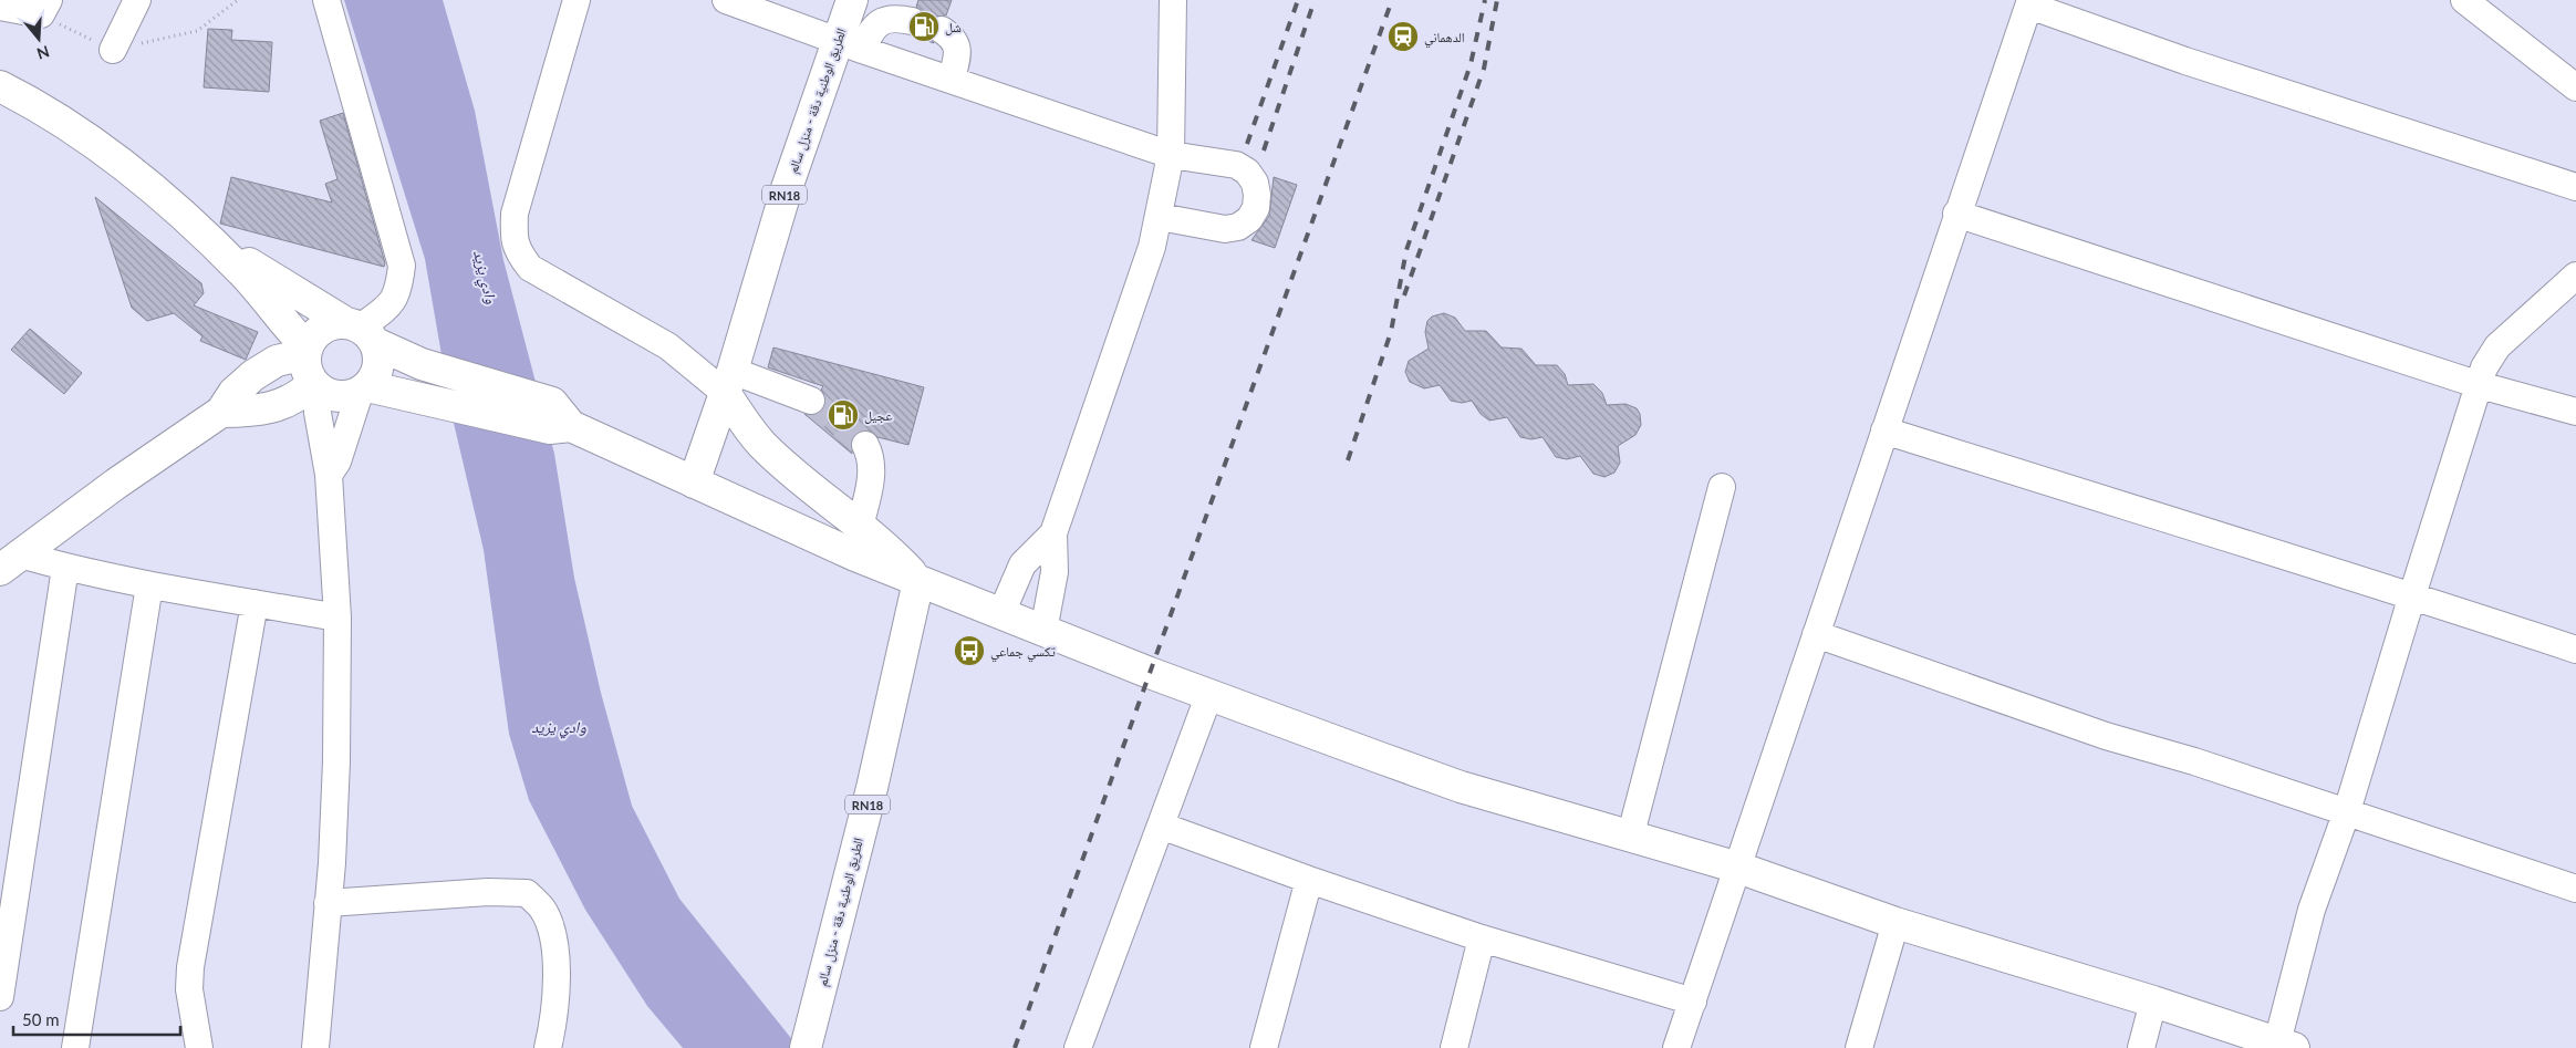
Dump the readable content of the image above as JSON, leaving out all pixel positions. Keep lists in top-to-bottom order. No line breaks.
{"streets":{"main road":["الطريق الوطنية دقة - منزل سالم","RN18"]},"water":["وادي يزيد"],"places":{"fuel station":["شل","عجيل"],"station":["الدهماني"],"bus stop":["تكسي جماعي"]},"scale_bar":"50 m","north":"bottom"}
